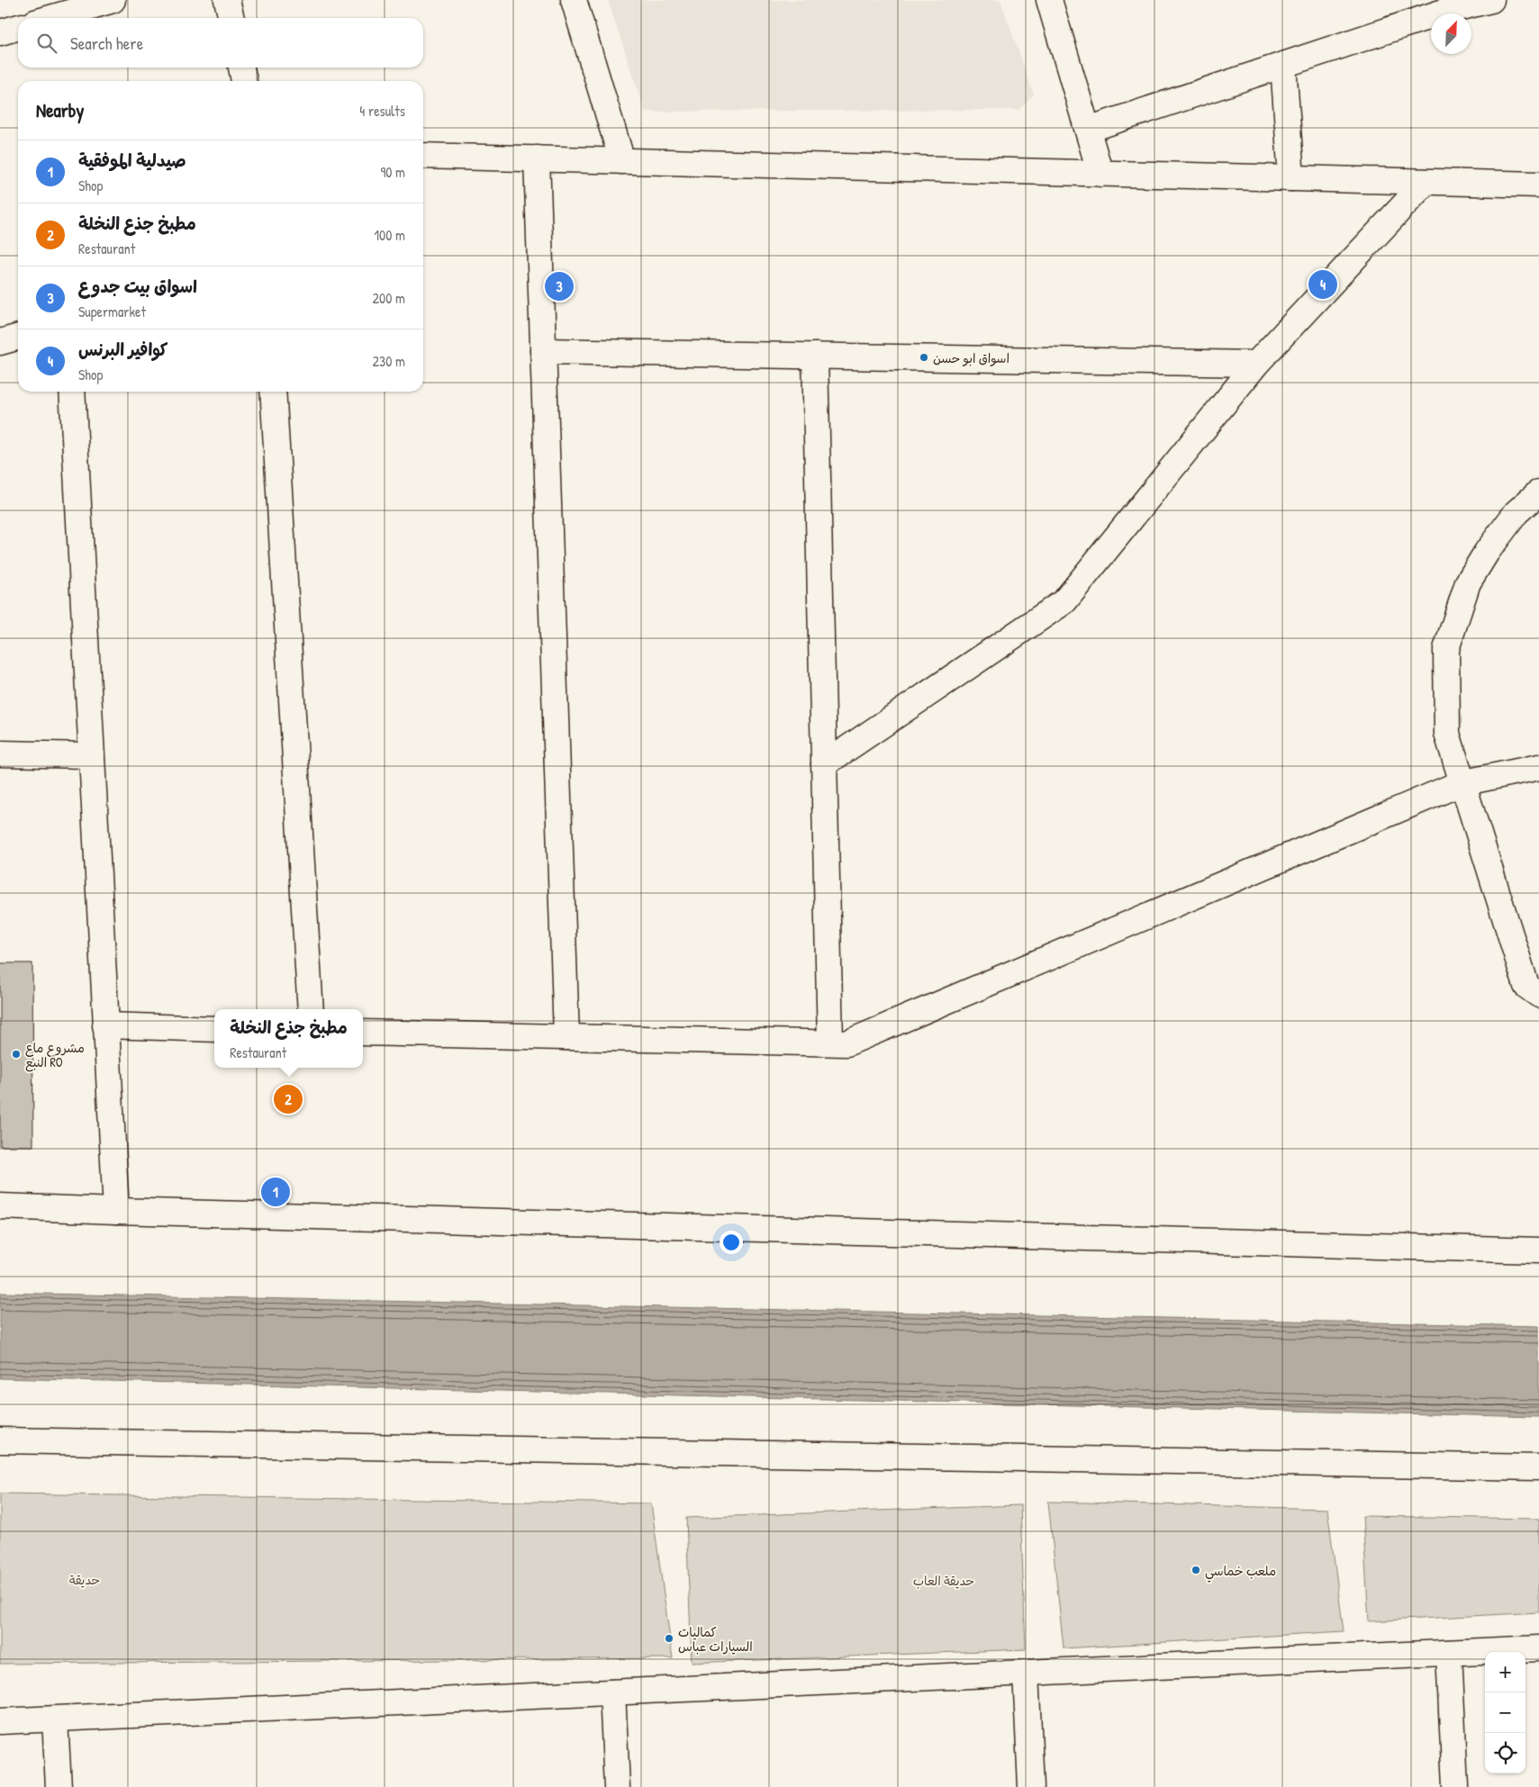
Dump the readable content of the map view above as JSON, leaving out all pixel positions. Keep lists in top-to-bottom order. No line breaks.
{"parks":["حديقة","حديقة العاب"],"places":["اسواق ابو حسن","مشروع ماع النبع RO","ملعب خماسي","كماليات السيارات عباس"],"north":"top right","page":{"search":"Search here","heading":["Nearby","4 results"],"list":[{"mark":"1","name":"صيدلية الموفقية","note":"Shop","value":"90 m"},{"mark":"2","name":"مطبخ جذع النخلة","note":"Restaurant","value":"100 m"},{"mark":"3","name":"اسواق بيت جدوع","note":"Supermarket","value":"200 m"},{"mark":"4","name":"كوافير البرنس","note":"Shop","value":"230 m"}],"pins":["4","3","2","1"],"popup":["مطبخ جذع النخلة","Restaurant"],"map_buttons":["+","−"]}}
